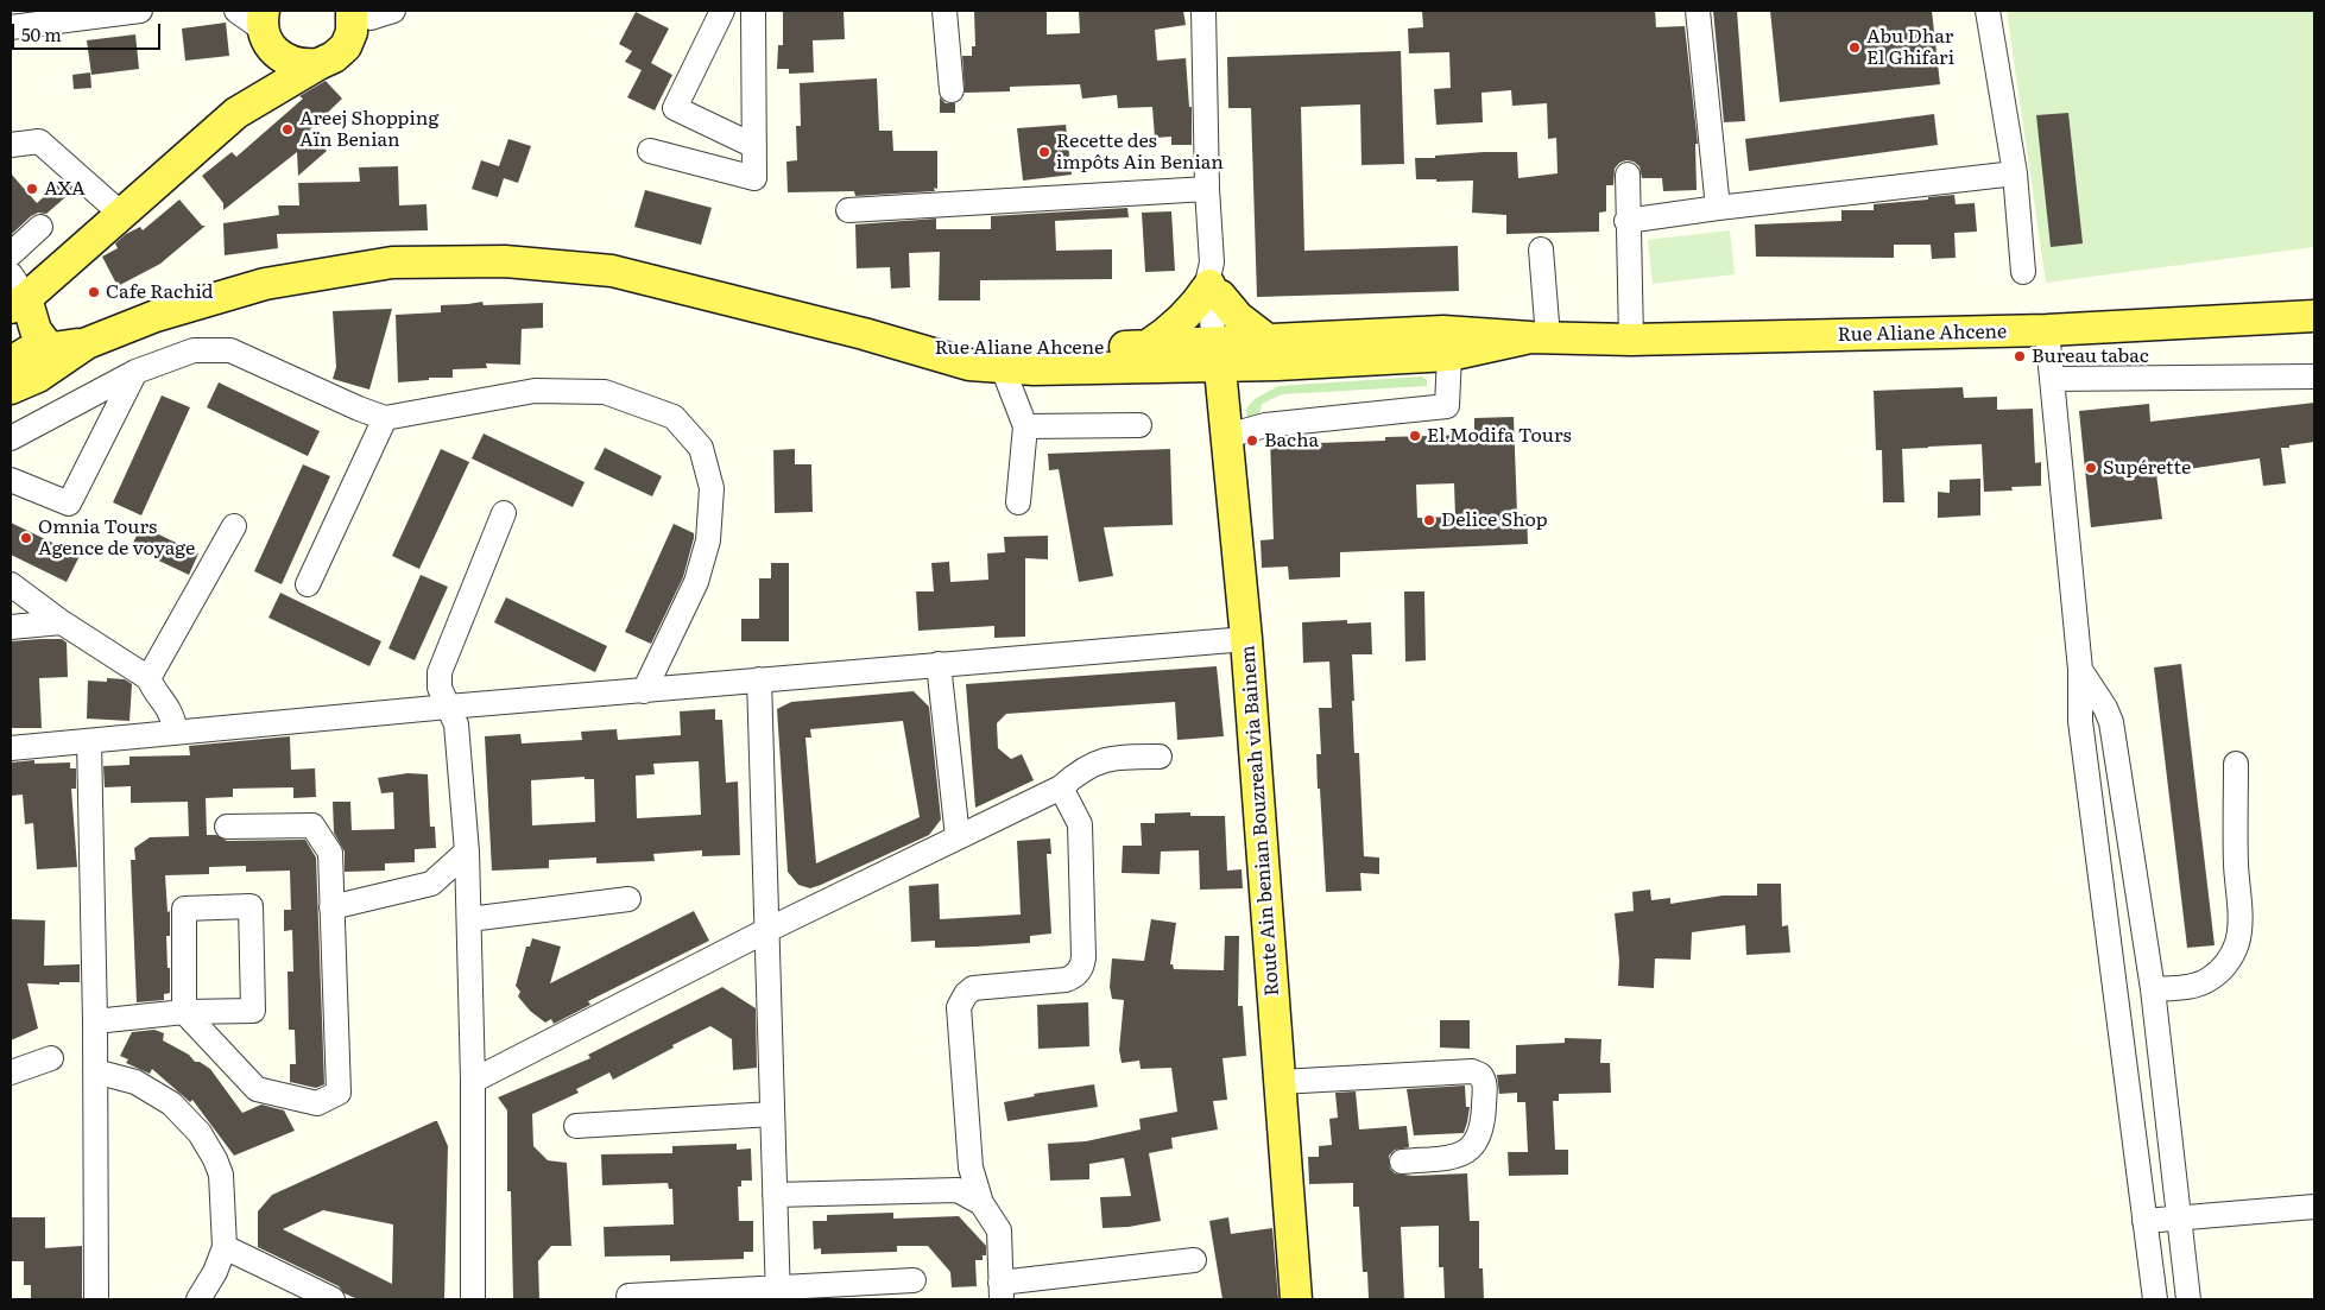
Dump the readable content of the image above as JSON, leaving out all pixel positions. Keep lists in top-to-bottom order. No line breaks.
{"streets":{"main road":["Rue Aliane Ahcene","Route Ain benian Bouzreah via Bainem"]},"crossings":[["Rue Aliane Ahcene","Route Ain benian Bouzreah via Bainem"]],"places":["Abu Dhar El Ghifari","Areej Shopping Aïn Benian","Recette des impôts Ain Benian","AXA","Cafe Rachid","Bureau tabac","El Modifa Tours","Bacha","Supérette","Delice Shop","Omnia Tours Agence de voyage"],"scale_bar":"50 m"}
